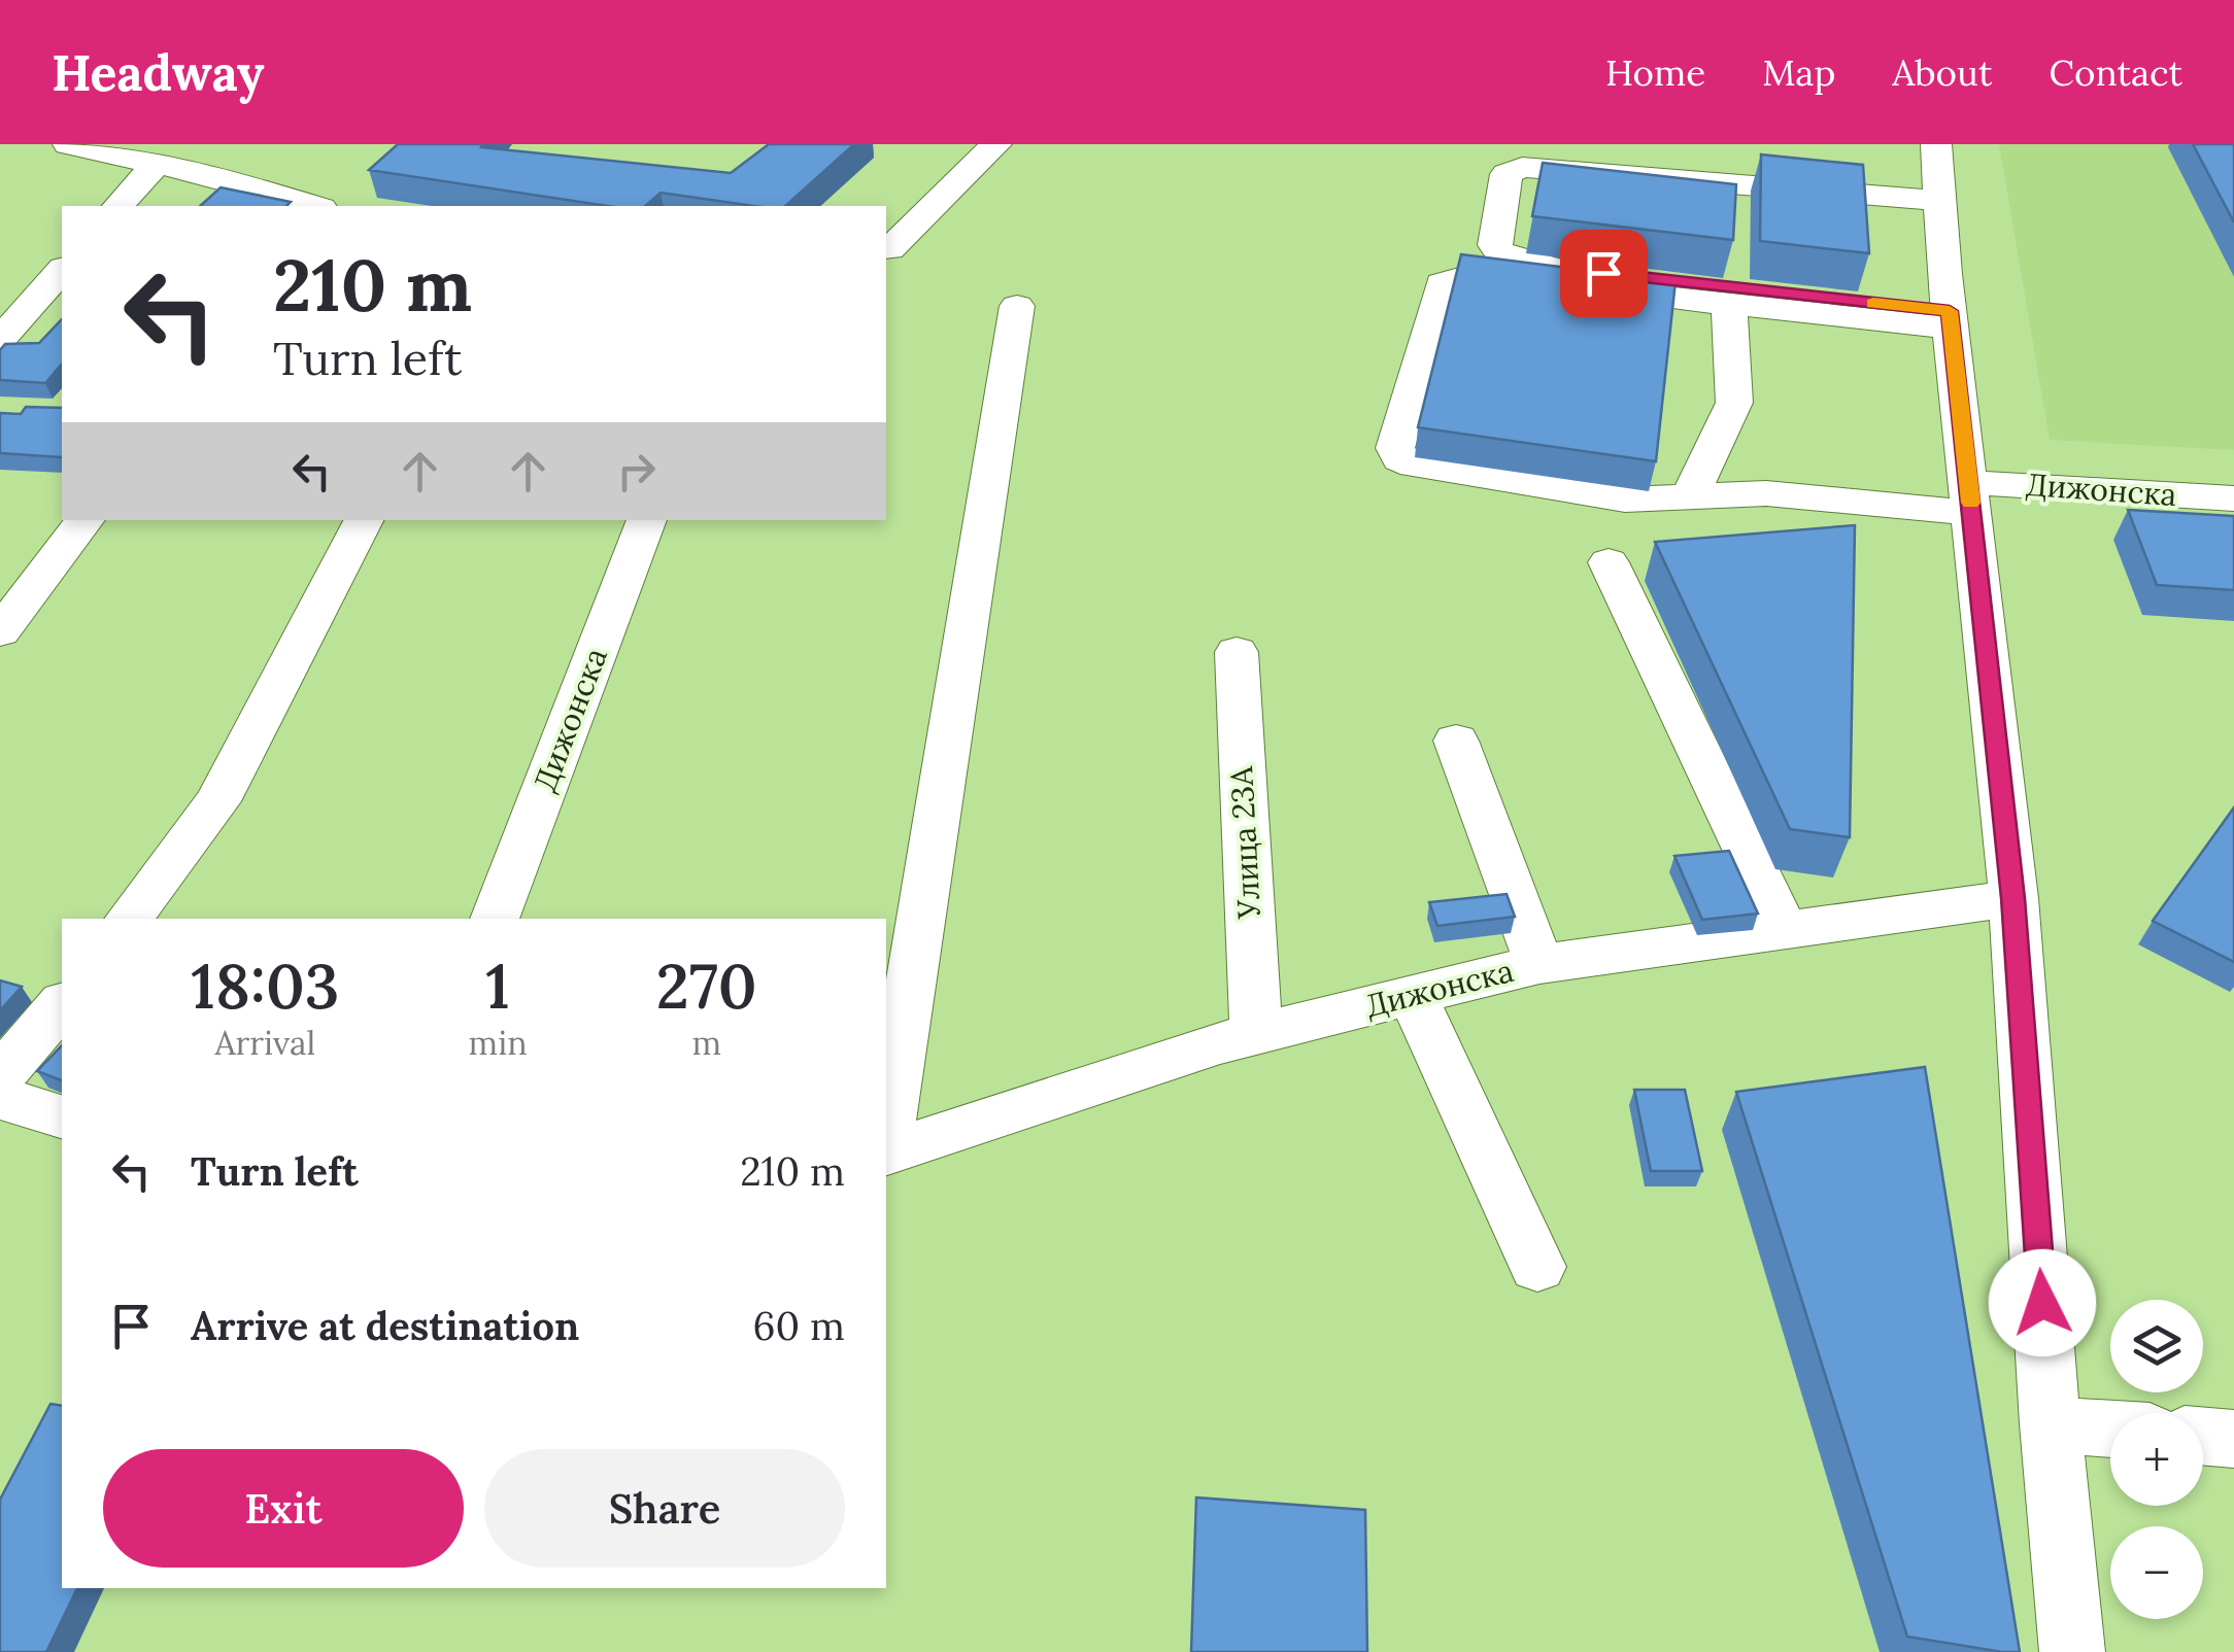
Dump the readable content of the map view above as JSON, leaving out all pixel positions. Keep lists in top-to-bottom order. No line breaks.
{"streets":{"street":["Дижонска","Улица 23А"]},"crossings":[["Дижонска","Улица 23А"]],"page":{"header":"Headway","nav":["Home","Map","About","Contact"],"turn":["210 m","Turn left"],"eta":["18:03","Arrival","1","min","270","m"],"list":[{"name":"Turn left","value":"210 m"},{"name":"Arrive at destination","value":"60 m"}],"map_buttons":["+","−"],"buttons":["Exit","Share"]}}
